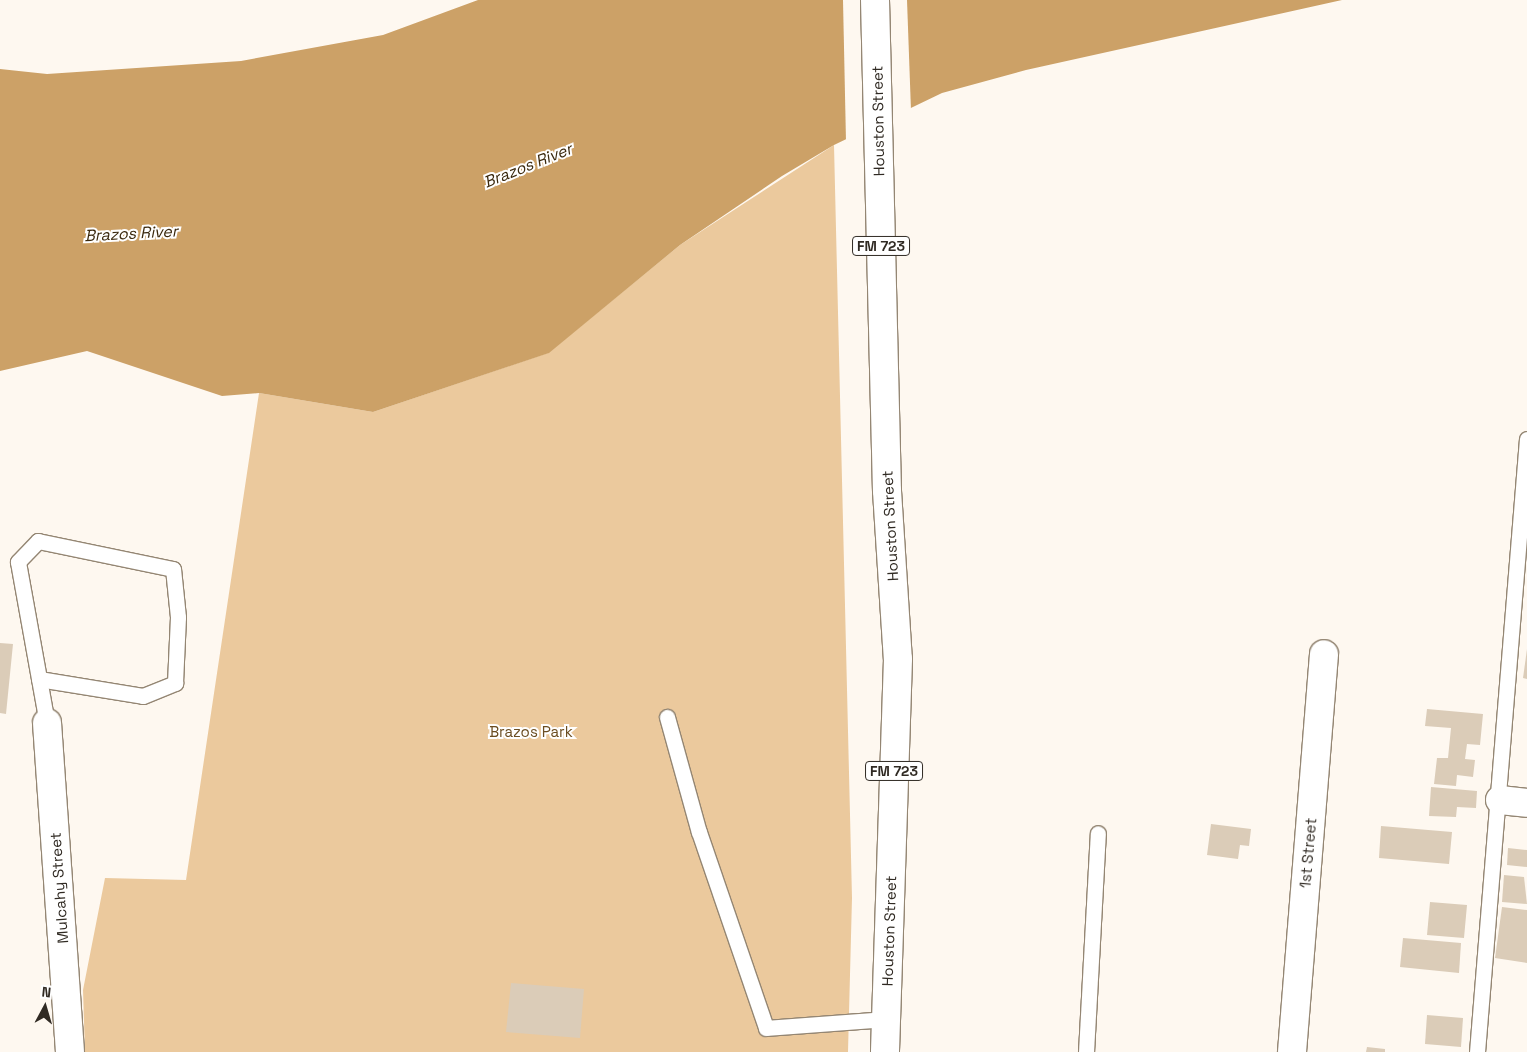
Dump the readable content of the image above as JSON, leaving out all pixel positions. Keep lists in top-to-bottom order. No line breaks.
{"streets":{"main road":["Houston Street","FM 723","1st Street","Mulcahy Street"]},"water":["Brazos River"],"parks":["Brazos Park"],"north":"top"}
